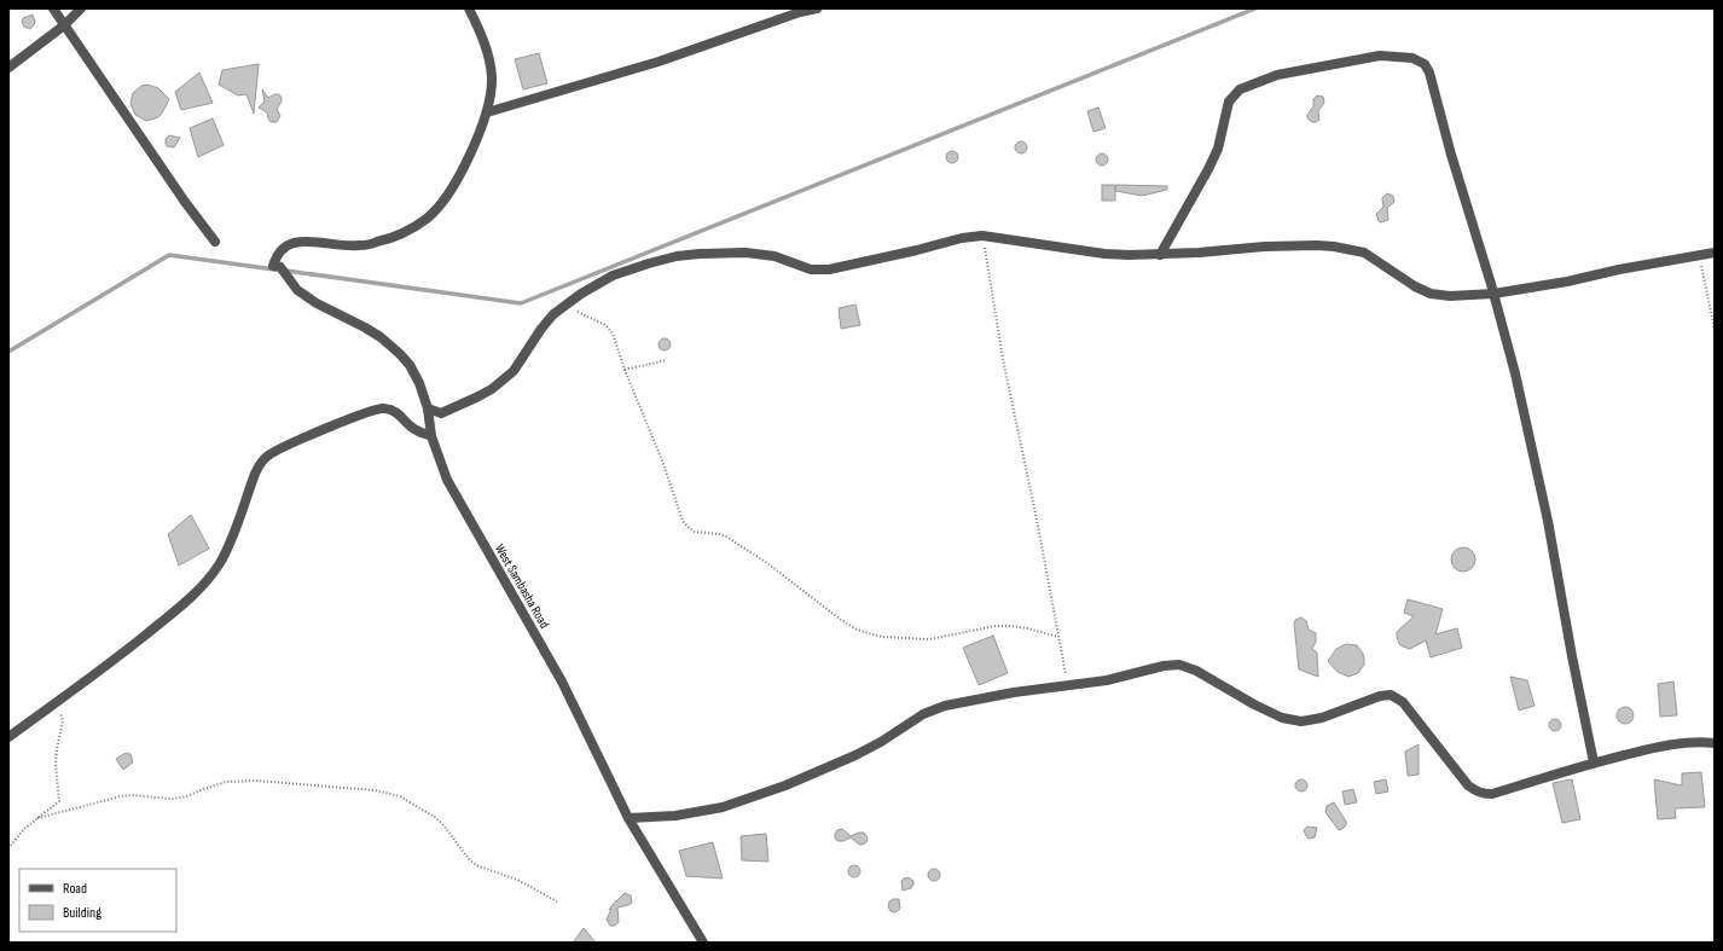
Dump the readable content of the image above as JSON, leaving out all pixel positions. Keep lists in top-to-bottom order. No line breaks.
{"streets":{"street":["West Sambasha Road"]},"legend":["Road","Building"]}
